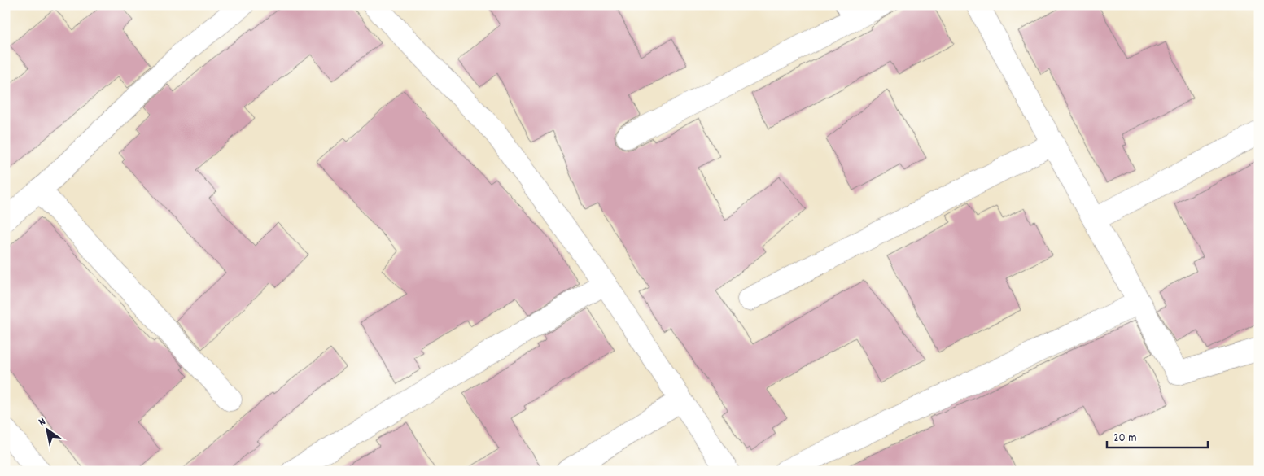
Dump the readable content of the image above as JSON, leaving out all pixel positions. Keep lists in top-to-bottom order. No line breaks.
{"scale_bar":"20 m","north":"top left"}
